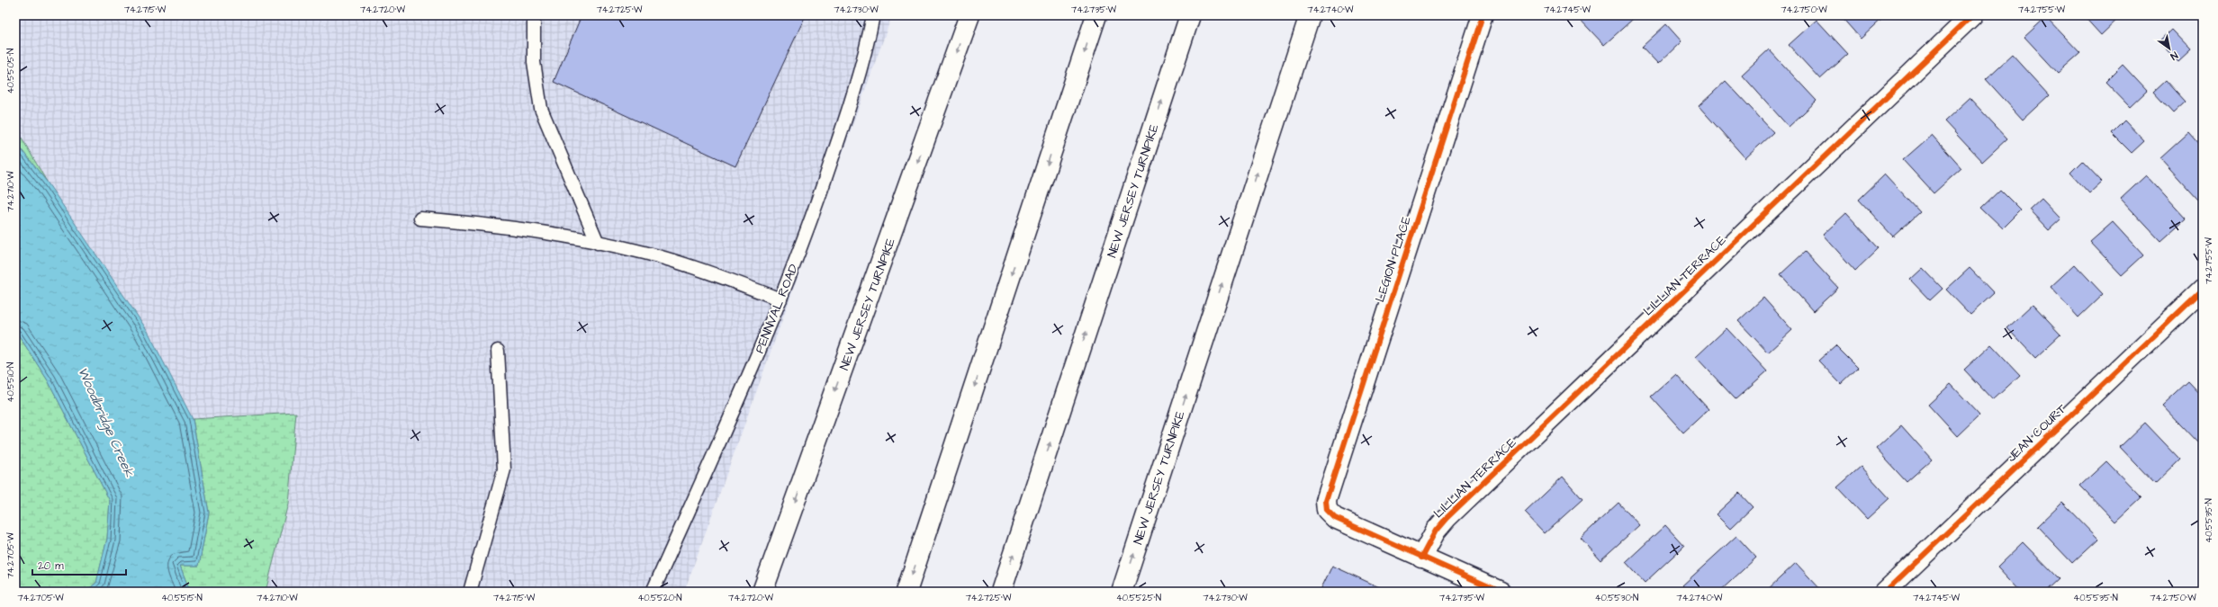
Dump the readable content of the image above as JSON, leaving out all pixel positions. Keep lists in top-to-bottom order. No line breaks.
{"streets":{"main road":["NEW JERSEY TURNPIKE","LEGION PLACE","LILLIAN TERRACE","JEAN COURT"],"lane":["PENNVAL ROAD"]},"crossings":[["LEGION PLACE","LILLIAN TERRACE"]],"water":["Woodbridge Creek"],"scale_bar":"20 m","north":"bottom right","coordinates":["74.2715°W","74.2720°W","74.2725°W","74.2730°W","74.2735°W","74.2740°W","74.2745°W","74.2750°W","74.2755°W","40.5505°N","74.2710°W","40.5510°N","40.5535°N","74.2705°W","40.5515°N","40.5520°N","40.5525°N","40.5530°N"]}
